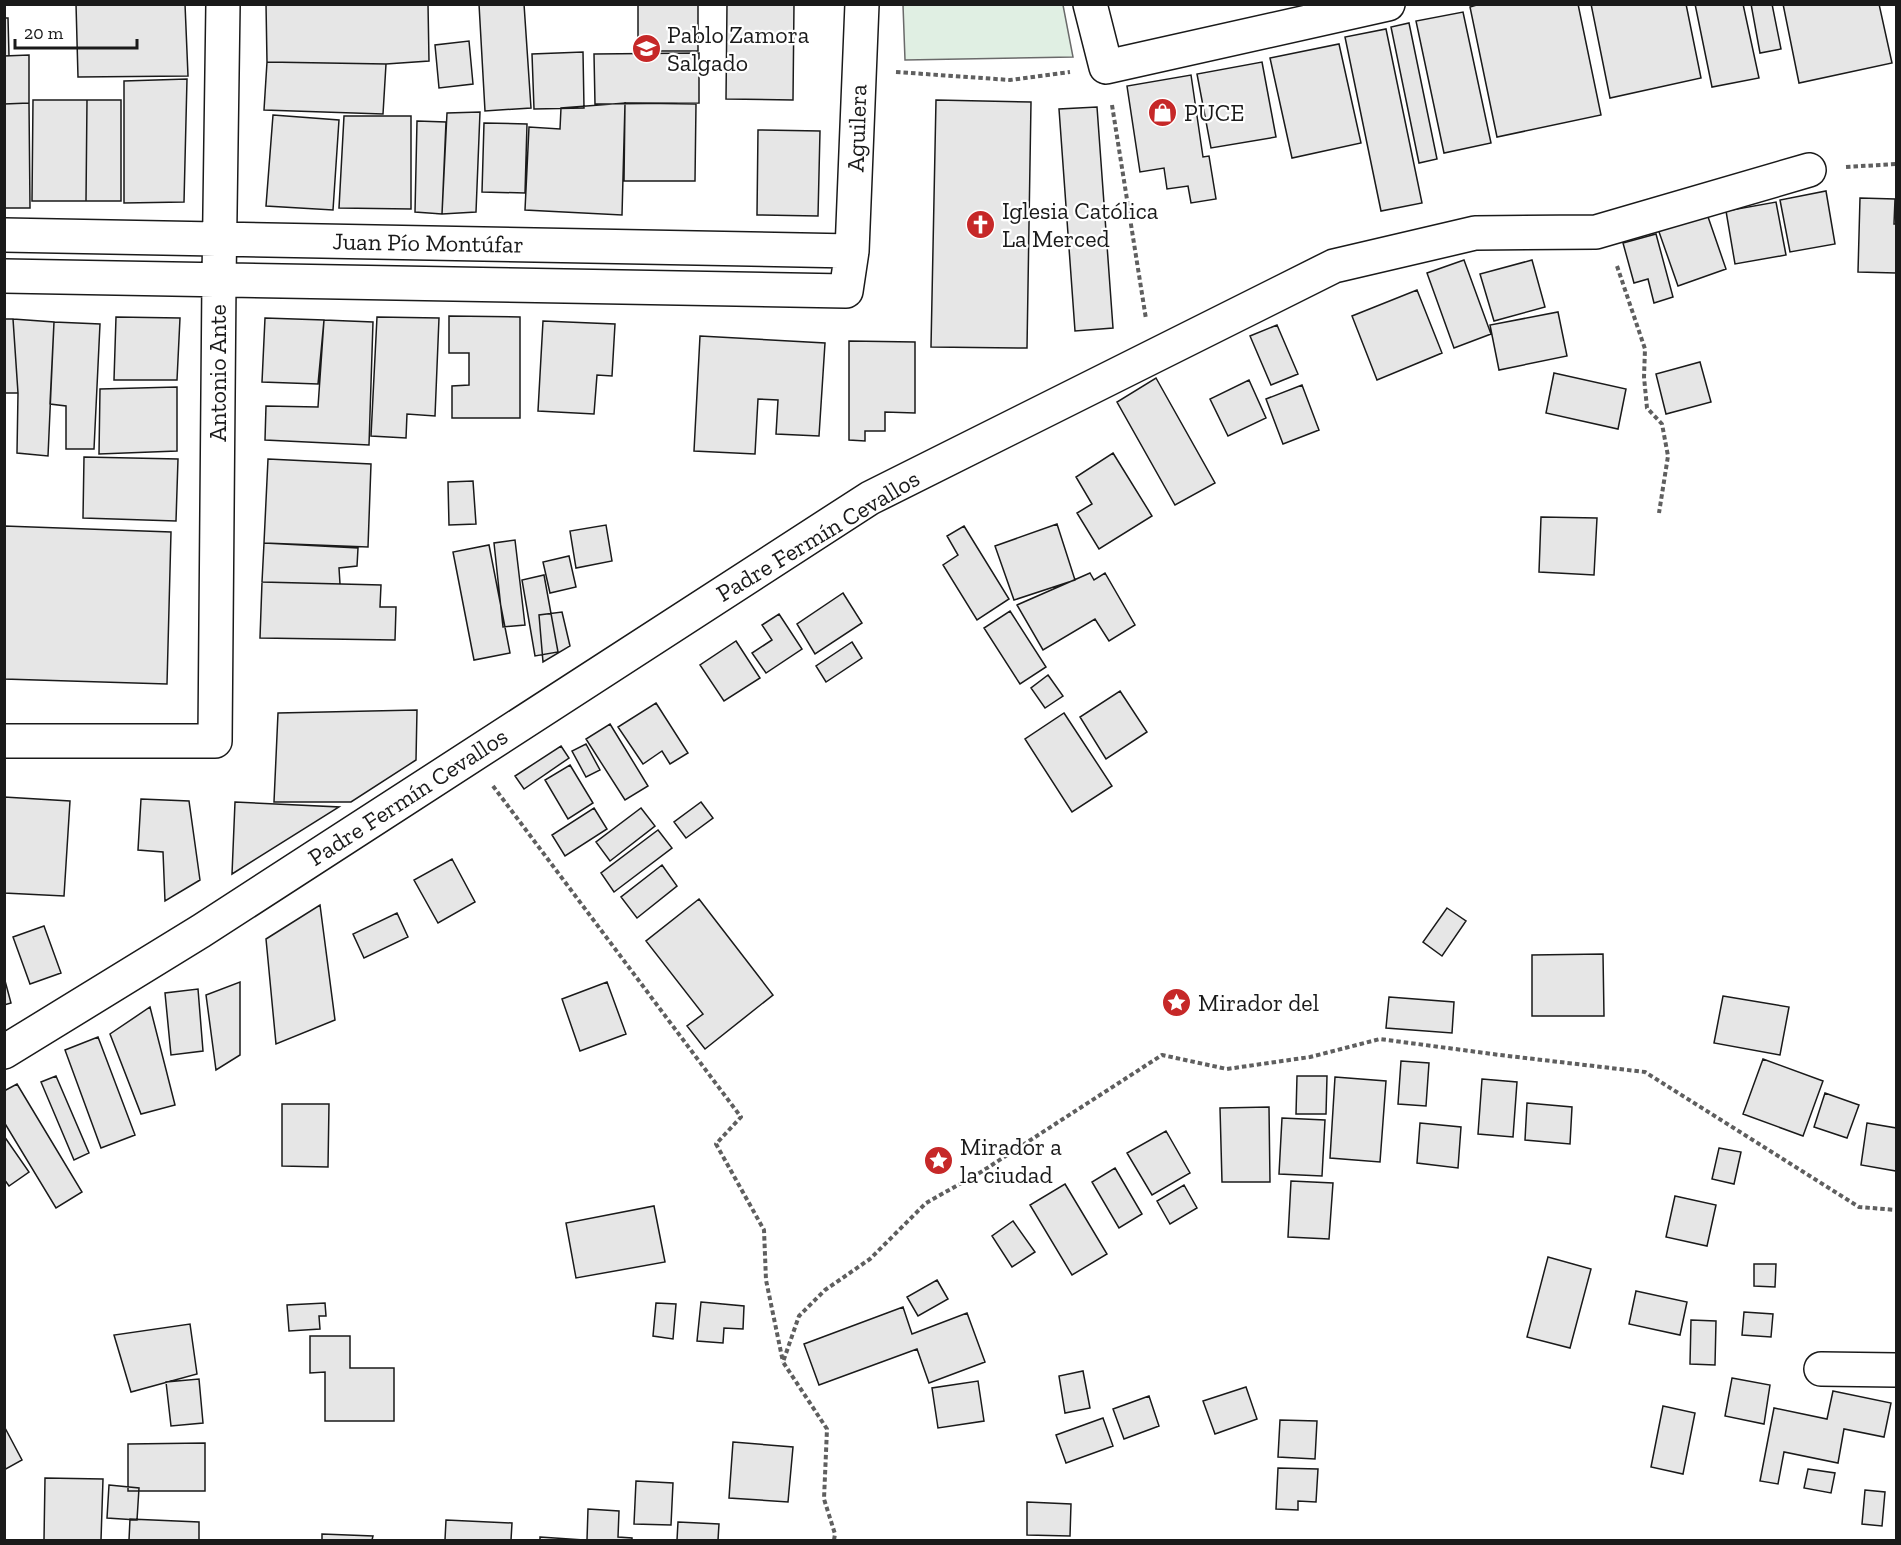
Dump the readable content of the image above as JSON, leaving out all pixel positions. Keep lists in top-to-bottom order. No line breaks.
{"streets":{"street":["Aguilera","Juan Pío Montúfar","Antonio Ante","Padre Fermín Cevallos"]},"crossings":[["Aguilera","Juan Pío Montúfar"],["Juan Pío Montúfar","Antonio Ante"]],"places":{"school or university":["Pablo Zamora Salgado"],"shop":["PUCE"],"church":["Iglesia Católica La Merced"],"place":["Mirador del","Mirador a la ciudad"]},"scale_bar":"20 m"}
